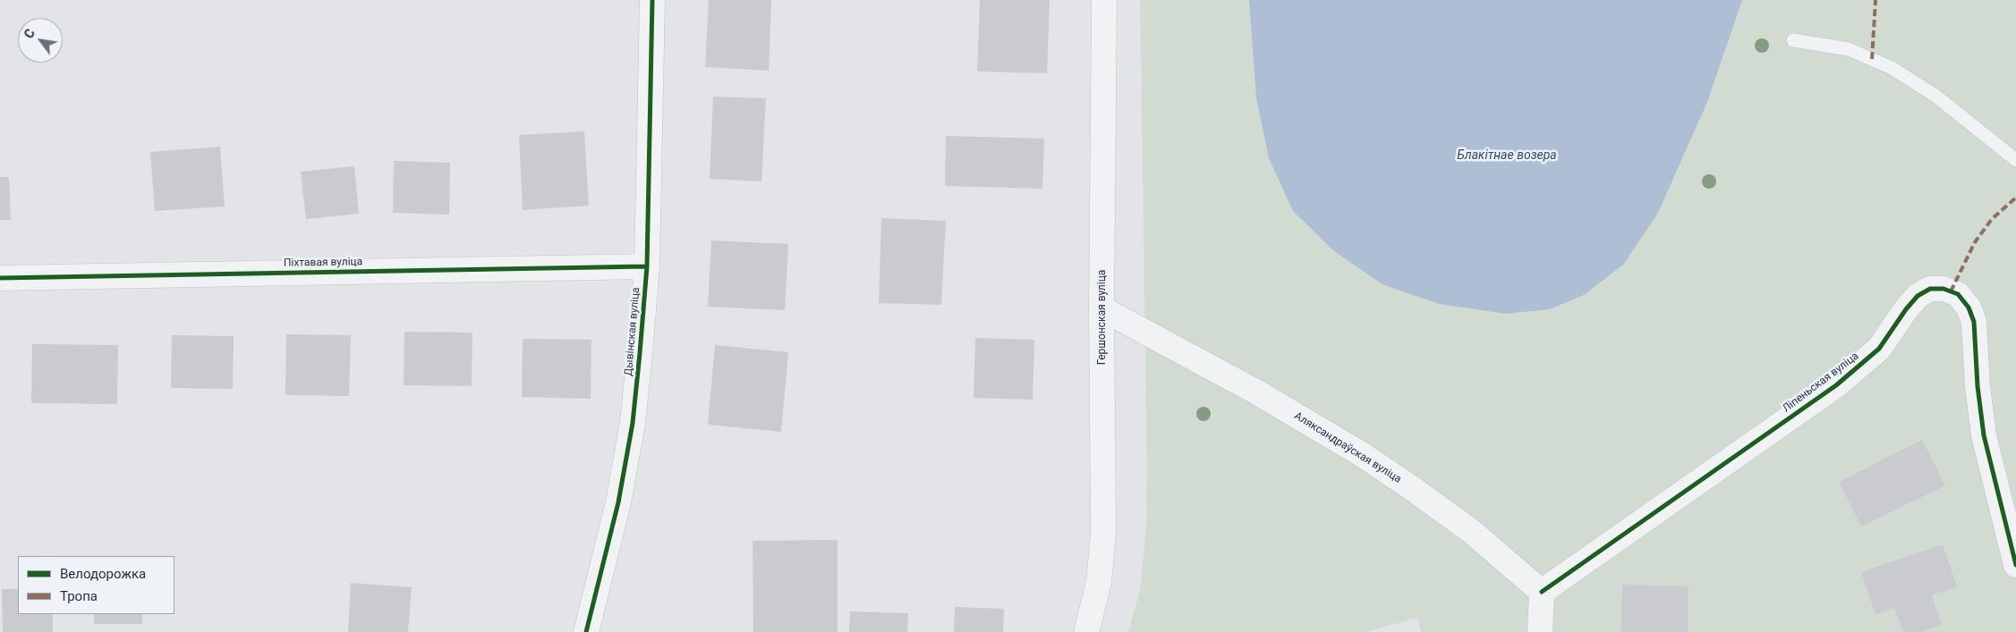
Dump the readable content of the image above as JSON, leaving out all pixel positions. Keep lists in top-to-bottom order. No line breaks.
{"streets":{"street":["Піхтавая вуліца","Гершонская вуліца","Дывінская вуліца","Ліпеньская вуліца","Аляксандраўская вуліца"]},"crossings":[["Піхтавая вуліца","Дывінская вуліца"],["Гершонская вуліца","Аляксандраўская вуліца"],["Ліпеньская вуліца","Аляксандраўская вуліца"]],"water":["Блакітнае возера"],"legend":["Велодорожка","Тропа"],"north":"top left"}
